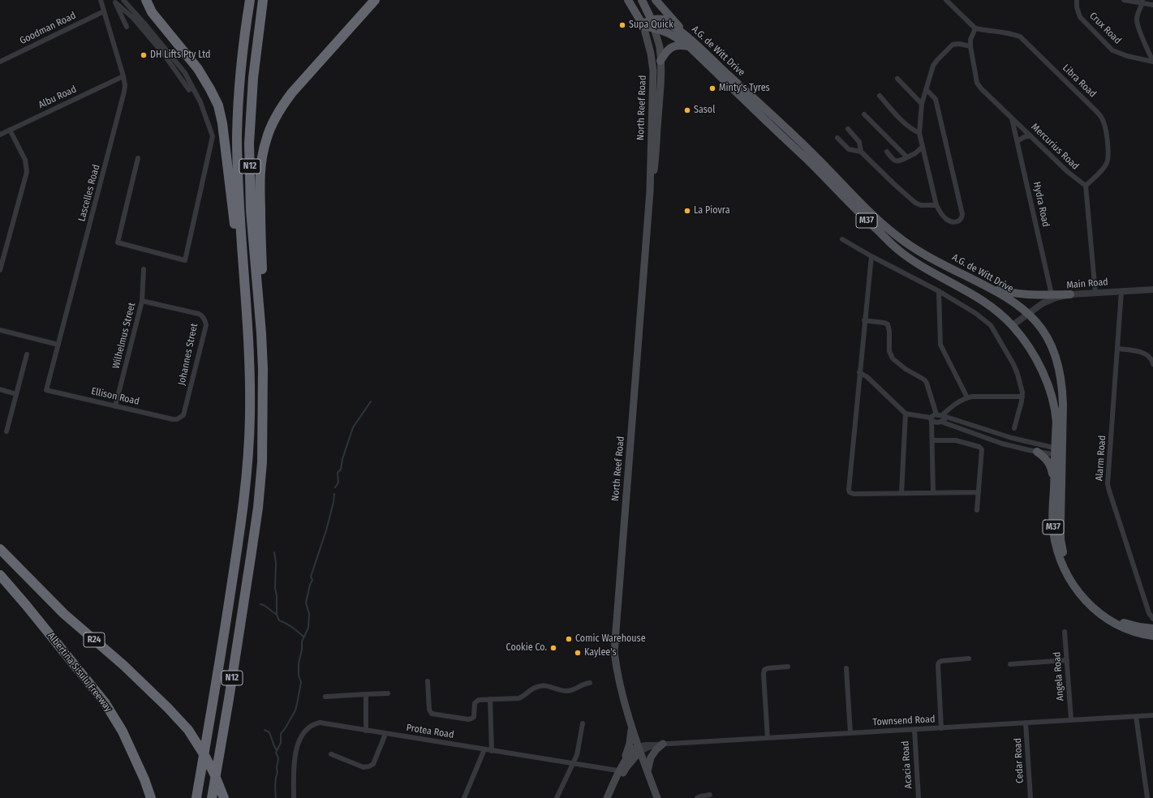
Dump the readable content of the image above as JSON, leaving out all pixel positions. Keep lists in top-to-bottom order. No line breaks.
{"streets":{"highway":["N12","R24","Albertina Sisulu Freeway"],"main road":["A.G. de Witt Drive","North Reef Road","M37"],"street":["Goodman Road","Crux Road","Libra Road","Albu Road","Mercurius Road","Lascelles Road","Hydra Road","Main Road","Wilhelmus Street","Johannes Street","Ellison Road","Alarm Road","Angela Road","Townsend Road","Protea Road","Cedar Road","Acacia Road"]},"crossings":[["Goodman Road","Lascelles Road"],["A.G. de Witt Drive","North Reef Road"],["A.G. de Witt Drive","Main Road"],["Libra Road","Mercurius Road"],["Albu Road","Lascelles Road"],["North Reef Road","Townsend Road"],["Mercurius Road","Hydra Road"],["Lascelles Road","Ellison Road"],["Main Road","Alarm Road"],["Wilhelmus Street","Johannes Street"],["Wilhelmus Street","Ellison Road"],["Johannes Street","Ellison Road"],["Angela Road","Townsend Road"],["Townsend Road","Cedar Road"],["Townsend Road","Acacia Road"]],"places":["Supa Quick","DH Lifts Pty Ltd","Minty's Tyres","Sasol","La Piovra","Comic Warehouse","Cookie Co.","Kaylee's"]}
